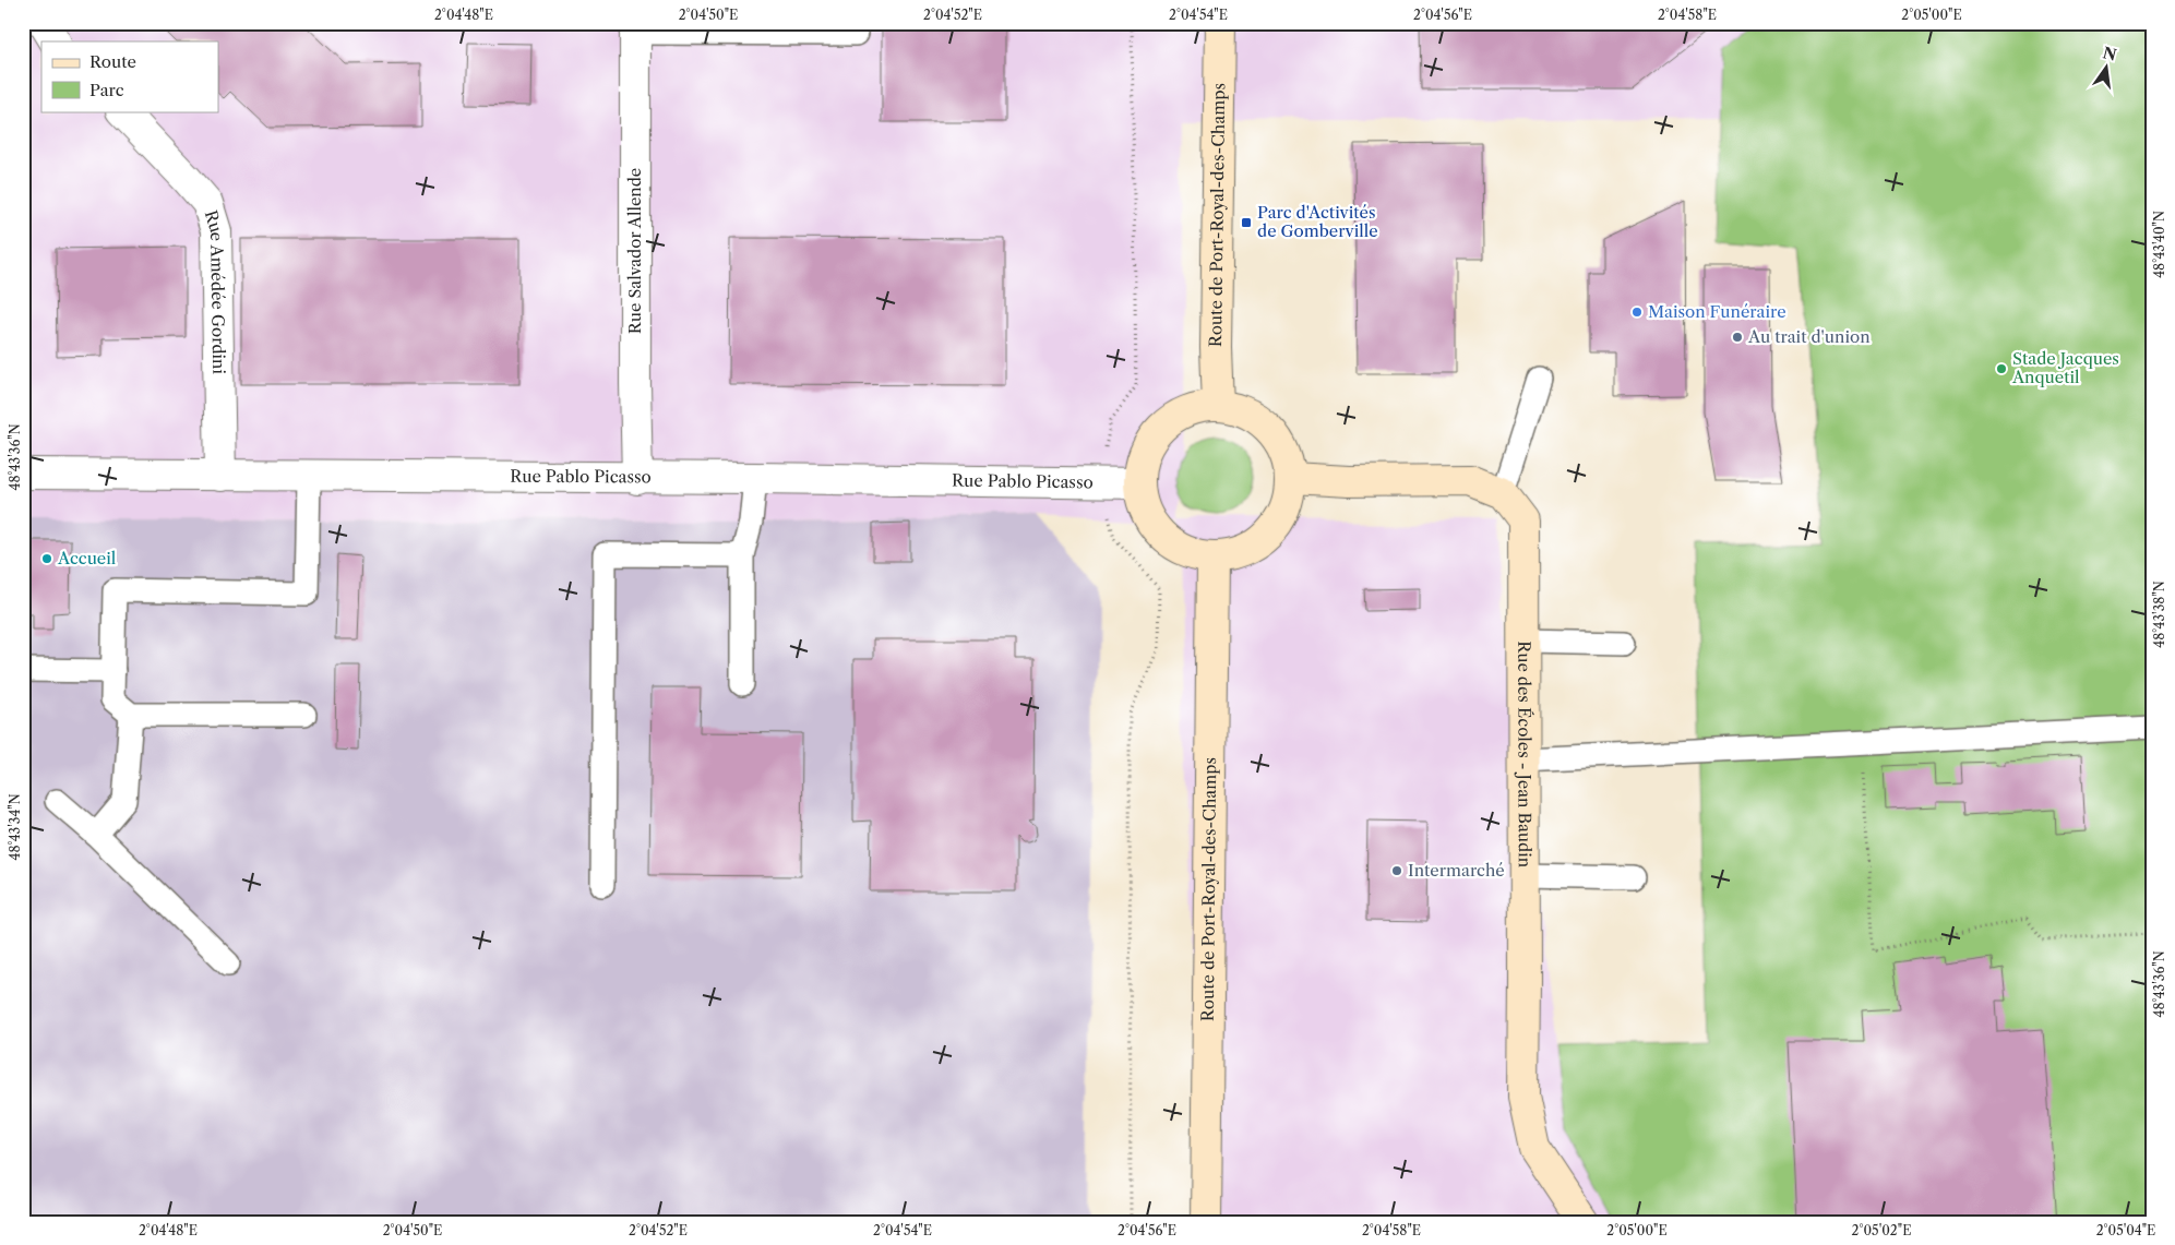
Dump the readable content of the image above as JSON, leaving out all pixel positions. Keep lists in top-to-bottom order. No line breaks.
{"streets":{"main road":["Route de Port-Royal-des-Champs","Rue des Écoles - Jean Baudin"],"street":["Rue Salvador Allende","Rue Amédée Gordini","Rue Pablo Picasso"]},"crossings":[["Route de Port-Royal-des-Champs","Rue Pablo Picasso"],["Route de Port-Royal-des-Champs","Rue des Écoles - Jean Baudin"],["Rue Salvador Allende","Rue Pablo Picasso"],["Rue Amédée Gordini","Rue Pablo Picasso"],["Rue Pablo Picasso","Rue des Écoles - Jean Baudin"]],"places":{"transit":["Parc d'Activités de Gomberville"],"other":["Maison Funéraire","Au trait d'union","Stade Jacques Anquetil","Accueil","Intermarché"]},"legend":["Route","Parc"],"north":"top","coordinates":["2°04'48\"E","2°04'50\"E","2°04'52\"E","2°04'54\"E","2°04'56\"E","2°04'58\"E","2°05'00\"E","48°43'40\"N","48°43'36\"N","48°43'38\"N","48°43'34\"N","2°05'02\"E","2°05'04\"E"]}
